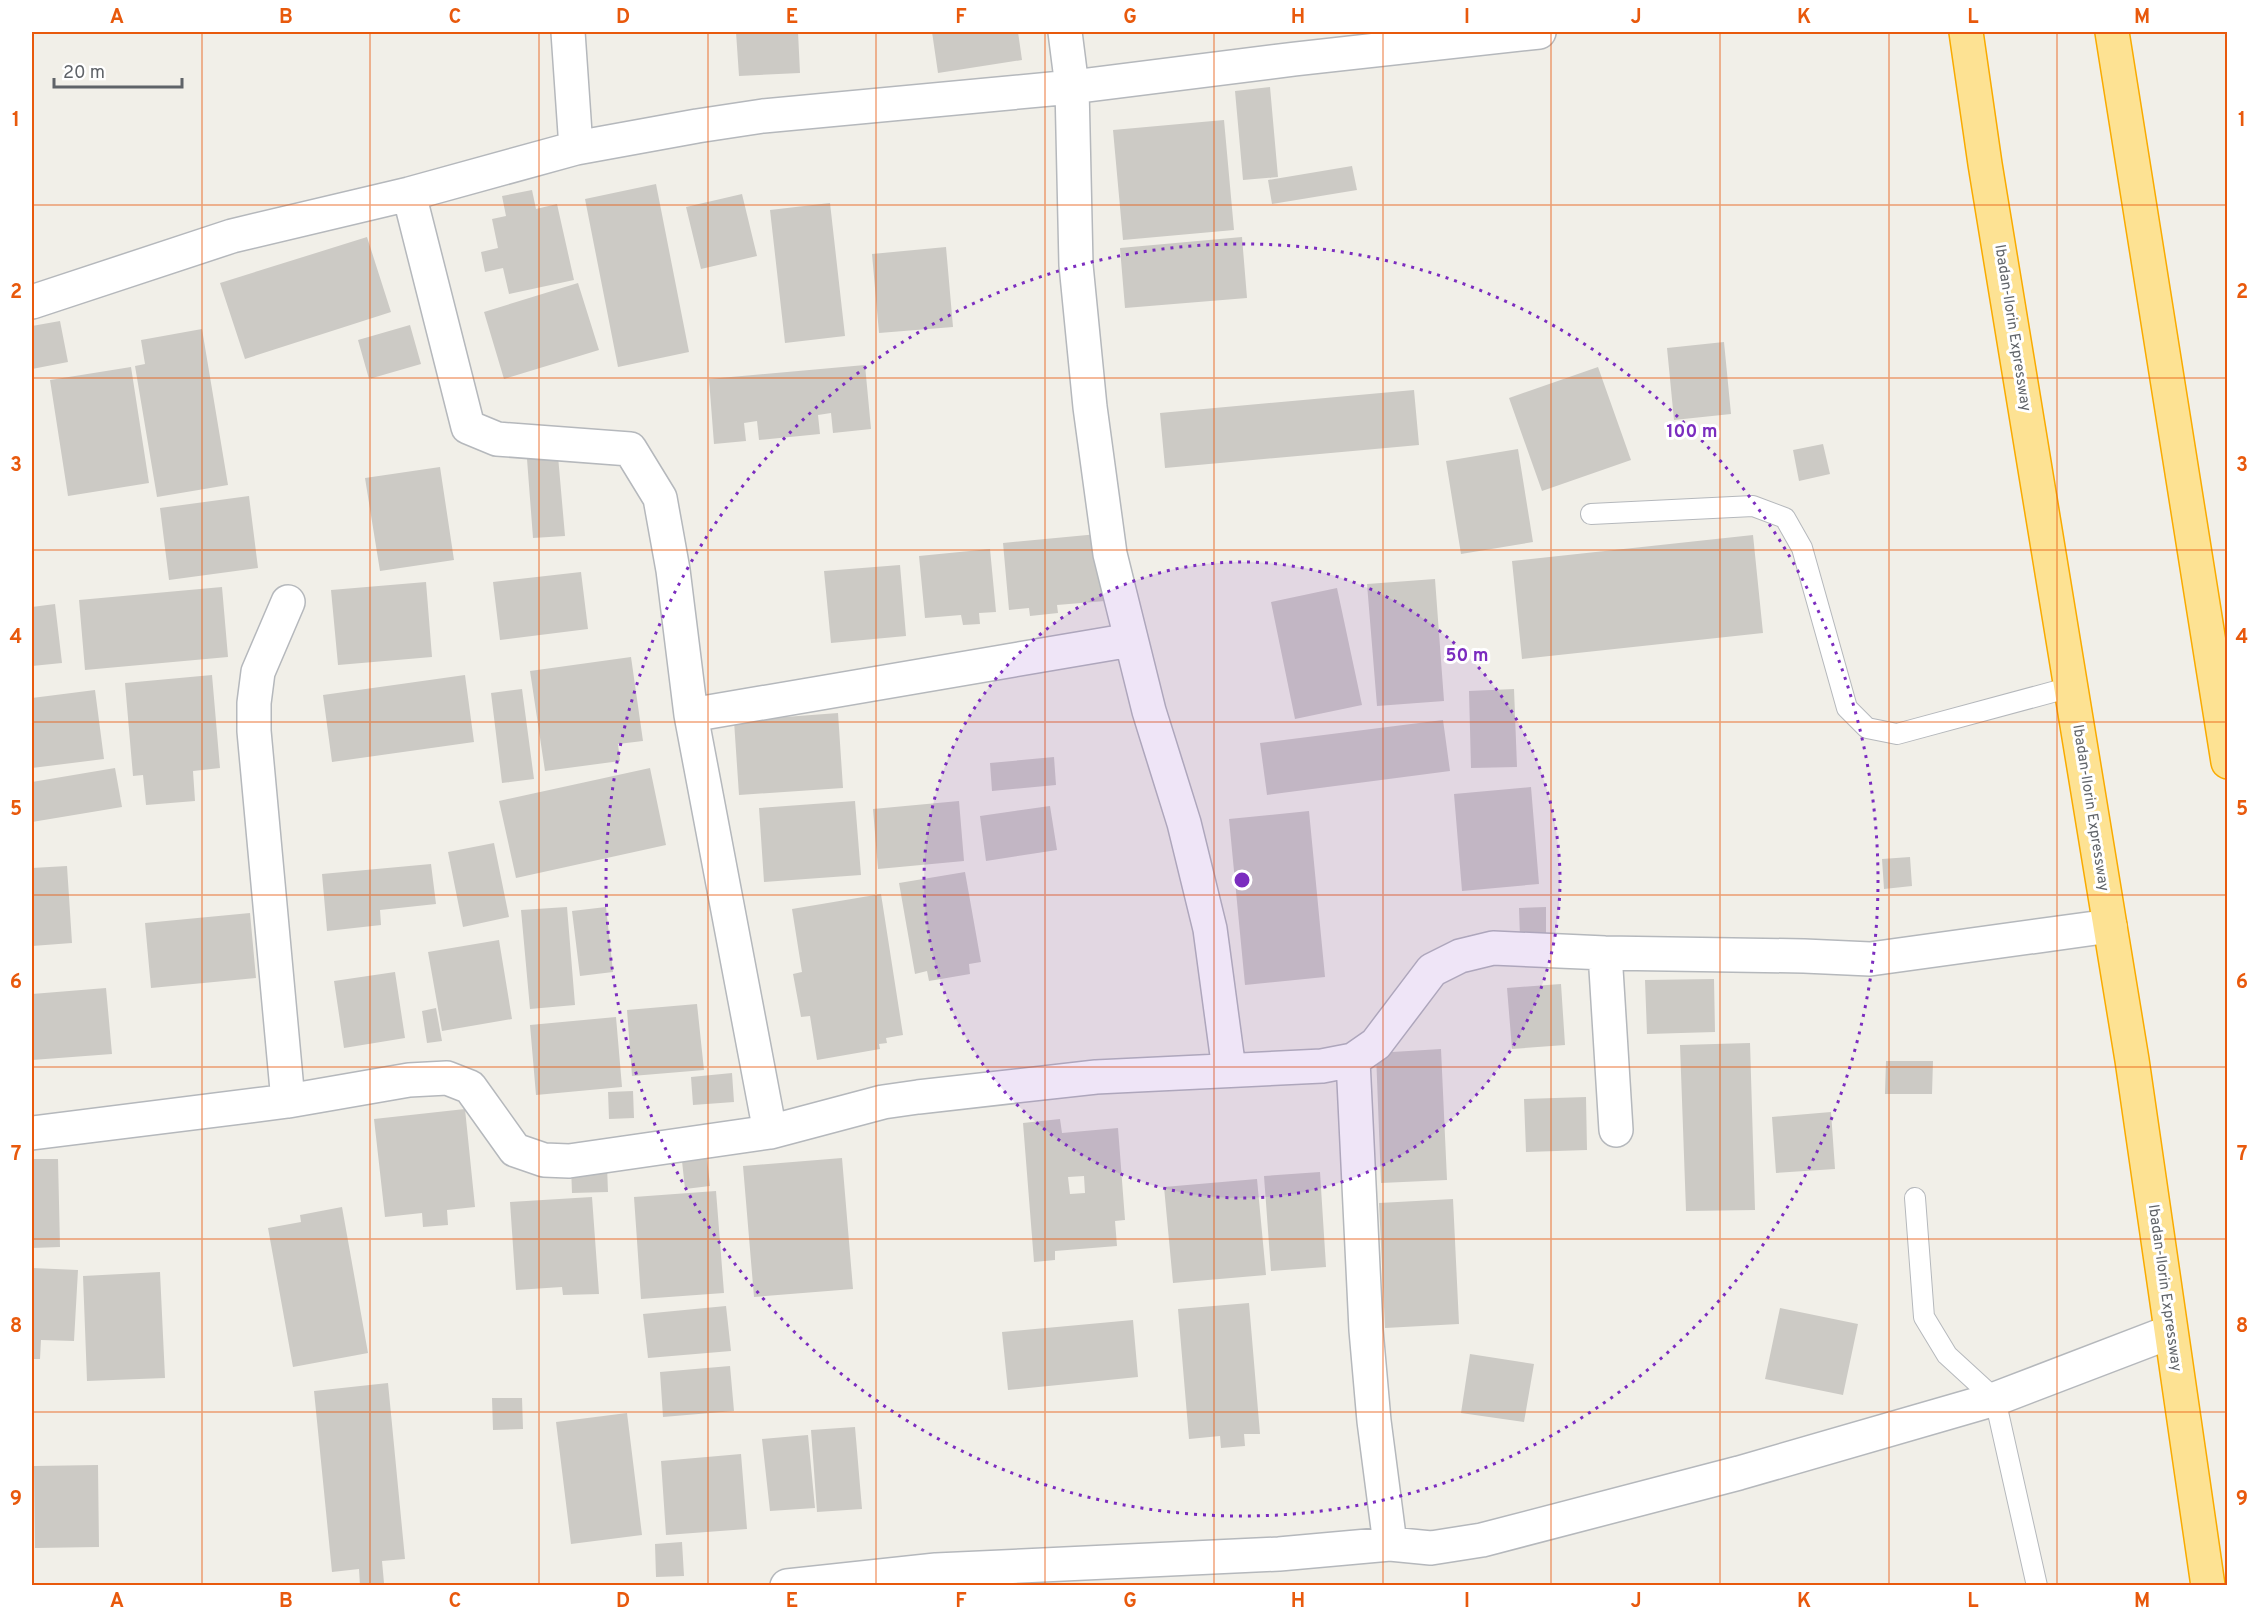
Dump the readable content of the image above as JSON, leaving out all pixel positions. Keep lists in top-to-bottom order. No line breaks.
{"streets":{"highway":["Ibadan-Ilorin Expressway"]},"scale_bar":"20 m","grid":{"columns":["A","B","C","D","E","F","G","H","I","J","K","L","M"],"rows":["1","2","3","4","5","6","7","8","9"]},"rings":["100 m","50 m"]}
